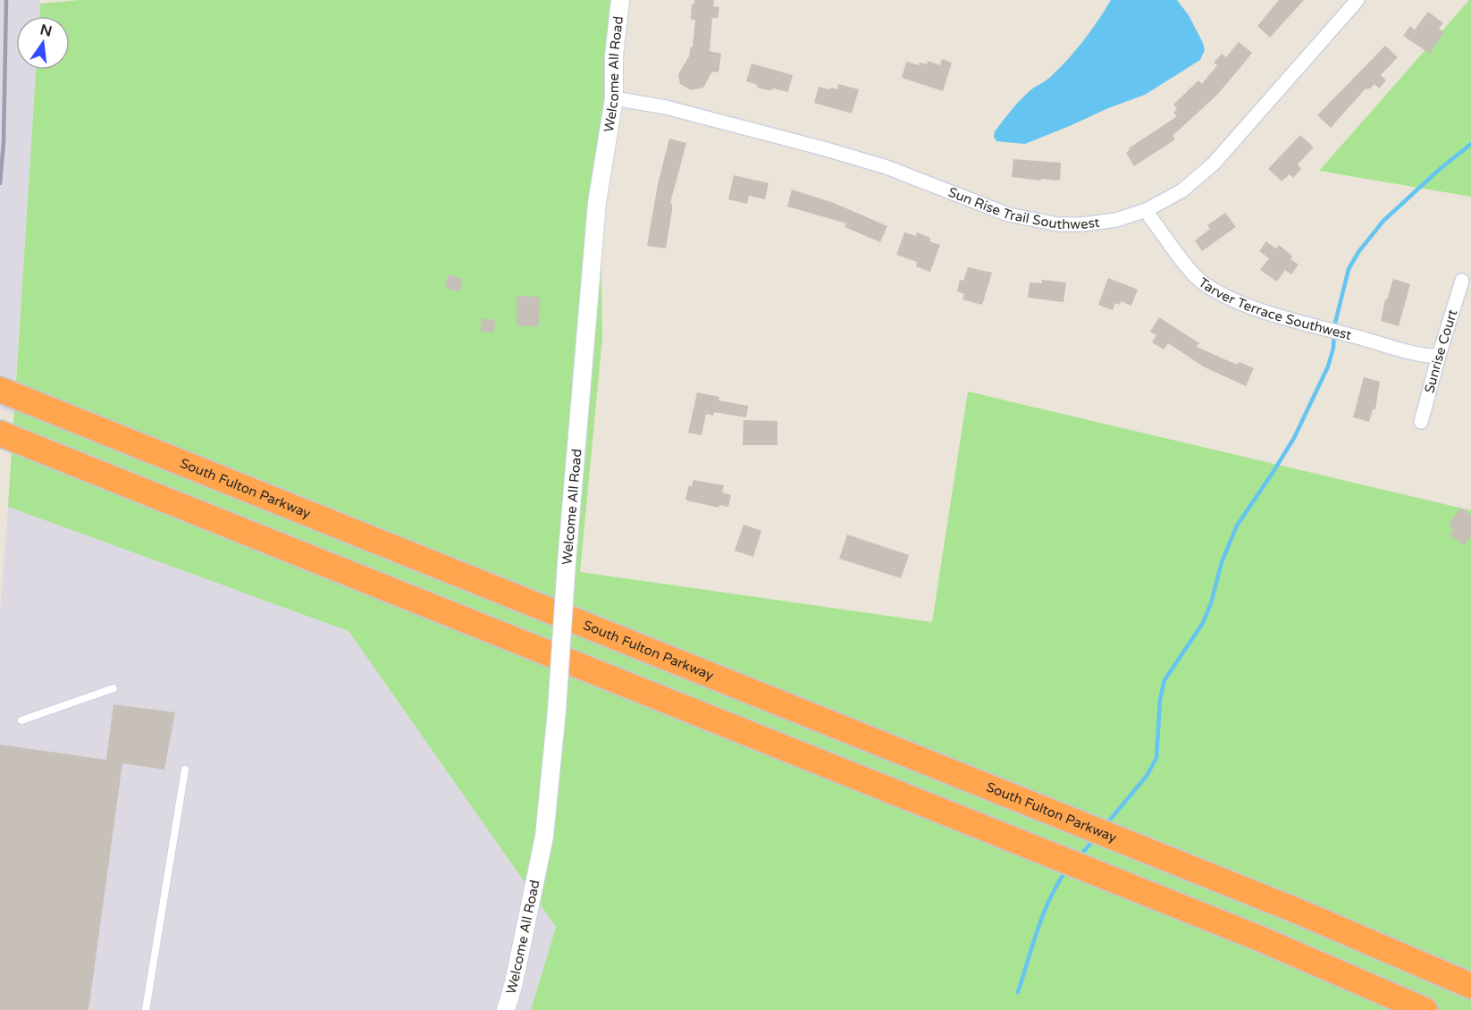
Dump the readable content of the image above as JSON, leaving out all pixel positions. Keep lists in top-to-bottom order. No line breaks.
{"streets":{"highway":["South Fulton Parkway"],"street":["Welcome All Road","Sun Rise Trail Southwest","Tarver Terrace Southwest","Sunrise Court"]},"crossings":[["Welcome All Road","Sun Rise Trail Southwest"],["Sun Rise Trail Southwest","Tarver Terrace Southwest"],["Tarver Terrace Southwest","Sunrise Court"]],"north":"top"}
